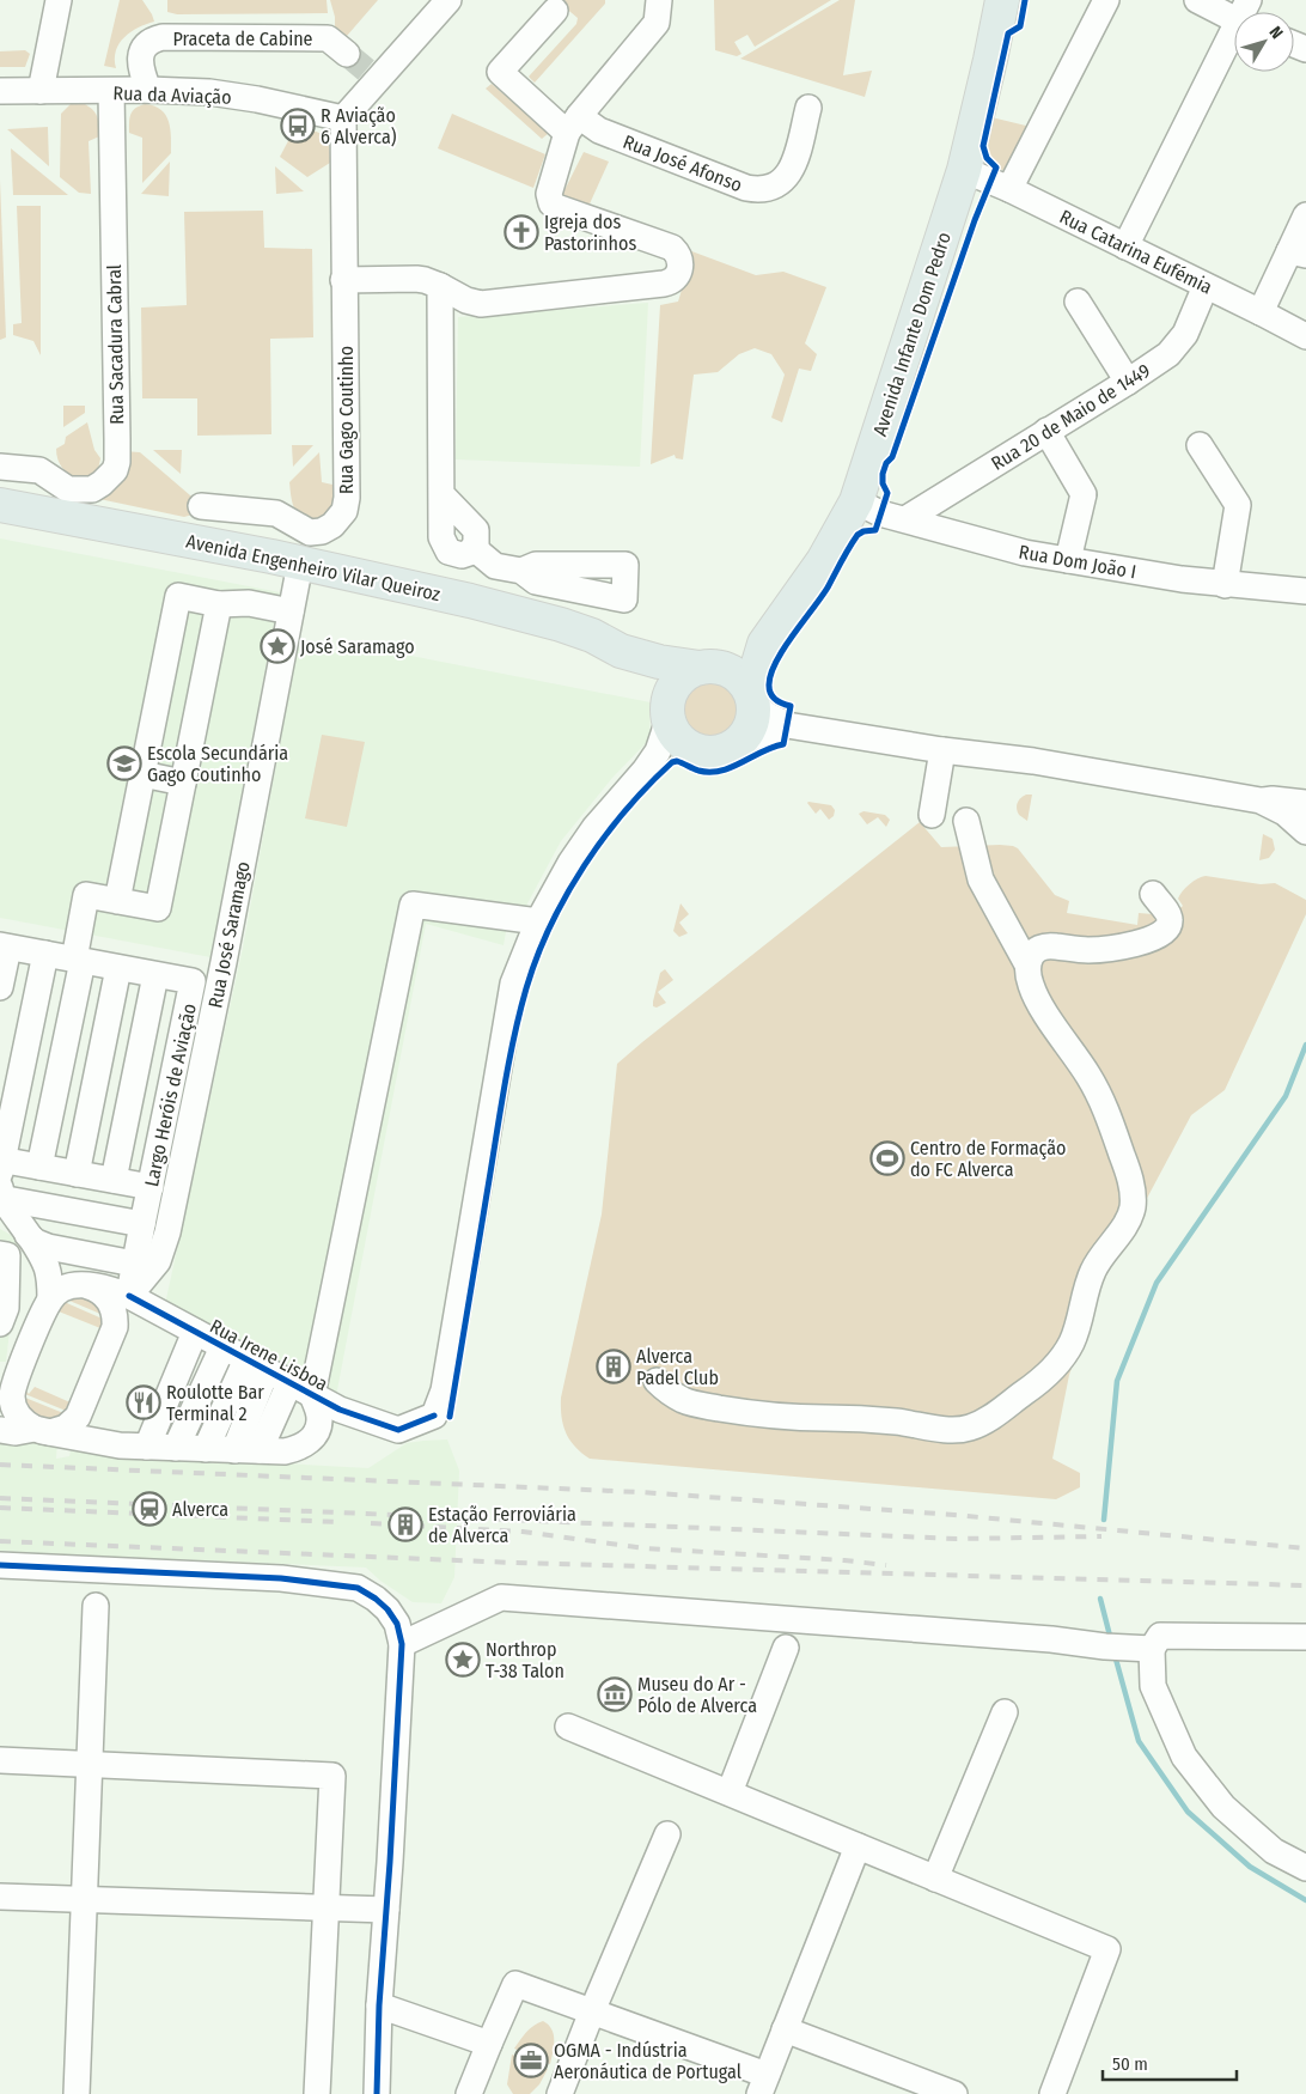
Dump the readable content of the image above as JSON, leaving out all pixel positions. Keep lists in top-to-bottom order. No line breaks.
{"streets":{"main road":["Avenida Infante Dom Pedro","Avenida Engenheiro Vilar Queiroz"],"street":["Praceta de Cabine","Rua da Aviação","Rua José Afonso","Rua Catarina Eufémia","Rua Sacadura Cabral","Rua 20 de Maio de 1449","Rua Gago Coutinho","Rua Dom João I","Rua José Saramago","Largo Heróis de Aviação","Rua Irene Lisboa"]},"crossings":[["Praceta de Cabine","Rua da Aviação"],["Rua da Aviação","Rua Sacadura Cabral"],["Rua Catarina Eufémia","Avenida Infante Dom Pedro"],["Rua Catarina Eufémia","Rua 20 de Maio de 1449"],["Avenida Infante Dom Pedro","Rua Dom João I"],["Avenida Infante Dom Pedro","Avenida Engenheiro Vilar Queiroz"],["Rua 20 de Maio de 1449","Rua Dom João I"],["Avenida Engenheiro Vilar Queiroz","Rua José Saramago"],["Rua José Saramago","Largo Heróis de Aviação"],["Rua José Saramago","Rua Irene Lisboa"],["Largo Heróis de Aviação","Rua Irene Lisboa"]],"places":{"bus stop":["R Aviação 6 Alverca)"],"church":["Igreja dos Pastorinhos"],"place":["José Saramago","Northrop T-38 Talon"],"school or university":["Escola Secundária Gago Coutinho"],"sports":["Centro de Formação do FC Alverca"],"building":["Alverca Padel Club","Estação Ferroviária de Alverca"],"restaurant":["Roulotte Bar Terminal 2"],"station":["Alverca"],"museum":["Museu do Ar - Pólo de Alverca"],"office":["OGMA - Indústria Aeronáutica de Portugal"]},"scale_bar":"50 m","north":"top right"}
